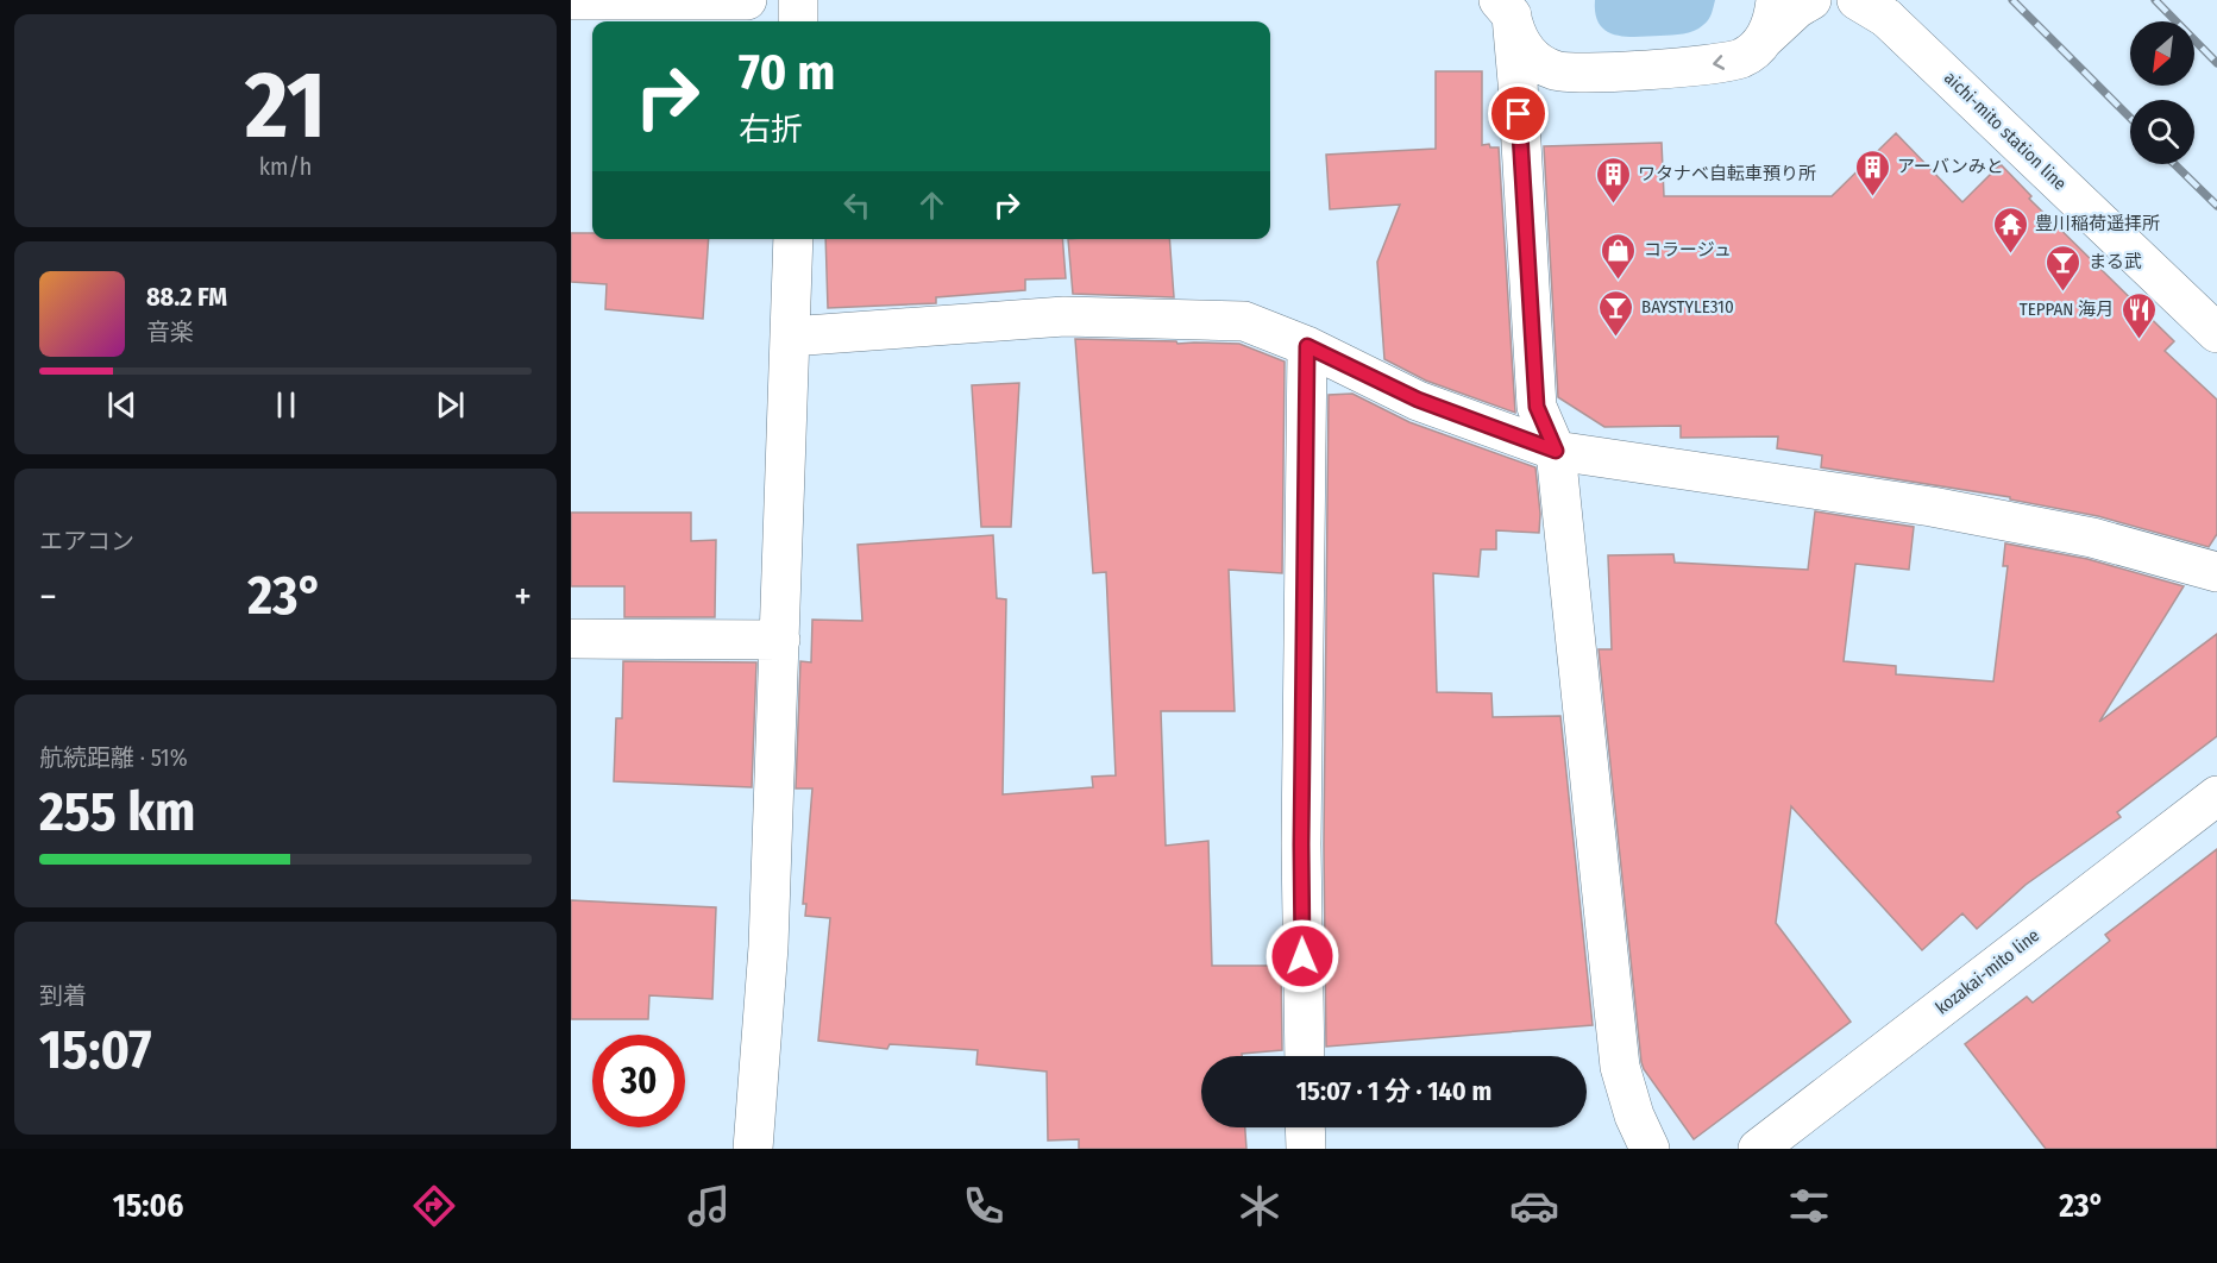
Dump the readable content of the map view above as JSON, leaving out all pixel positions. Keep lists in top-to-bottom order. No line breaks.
{"streets":{"street":["aichi-mito station line","kozakai-mito line"]},"places":{"building":["アーバンみと","ワタナベ自転車預り所"],"temple":["豊川稲荷遥拝所"],"shop":["コラージュ"],"bar":["まる武","BAYSTYLE310"],"restaurant":["TEPPAN 海月"]},"north":"bottom left","page":{"tile":[["21","km/h"],"エアコン",["航続距離 · 51%","255 km"],["到着","15:07"]],"turn":["70 m","右折"],"song":["88.2 FM","音楽"],"heat":["−","23°","+"],"limit":"30","trip":"15:07 · 1 分 · 140 m","tabs":["15:06","23°"]}}
